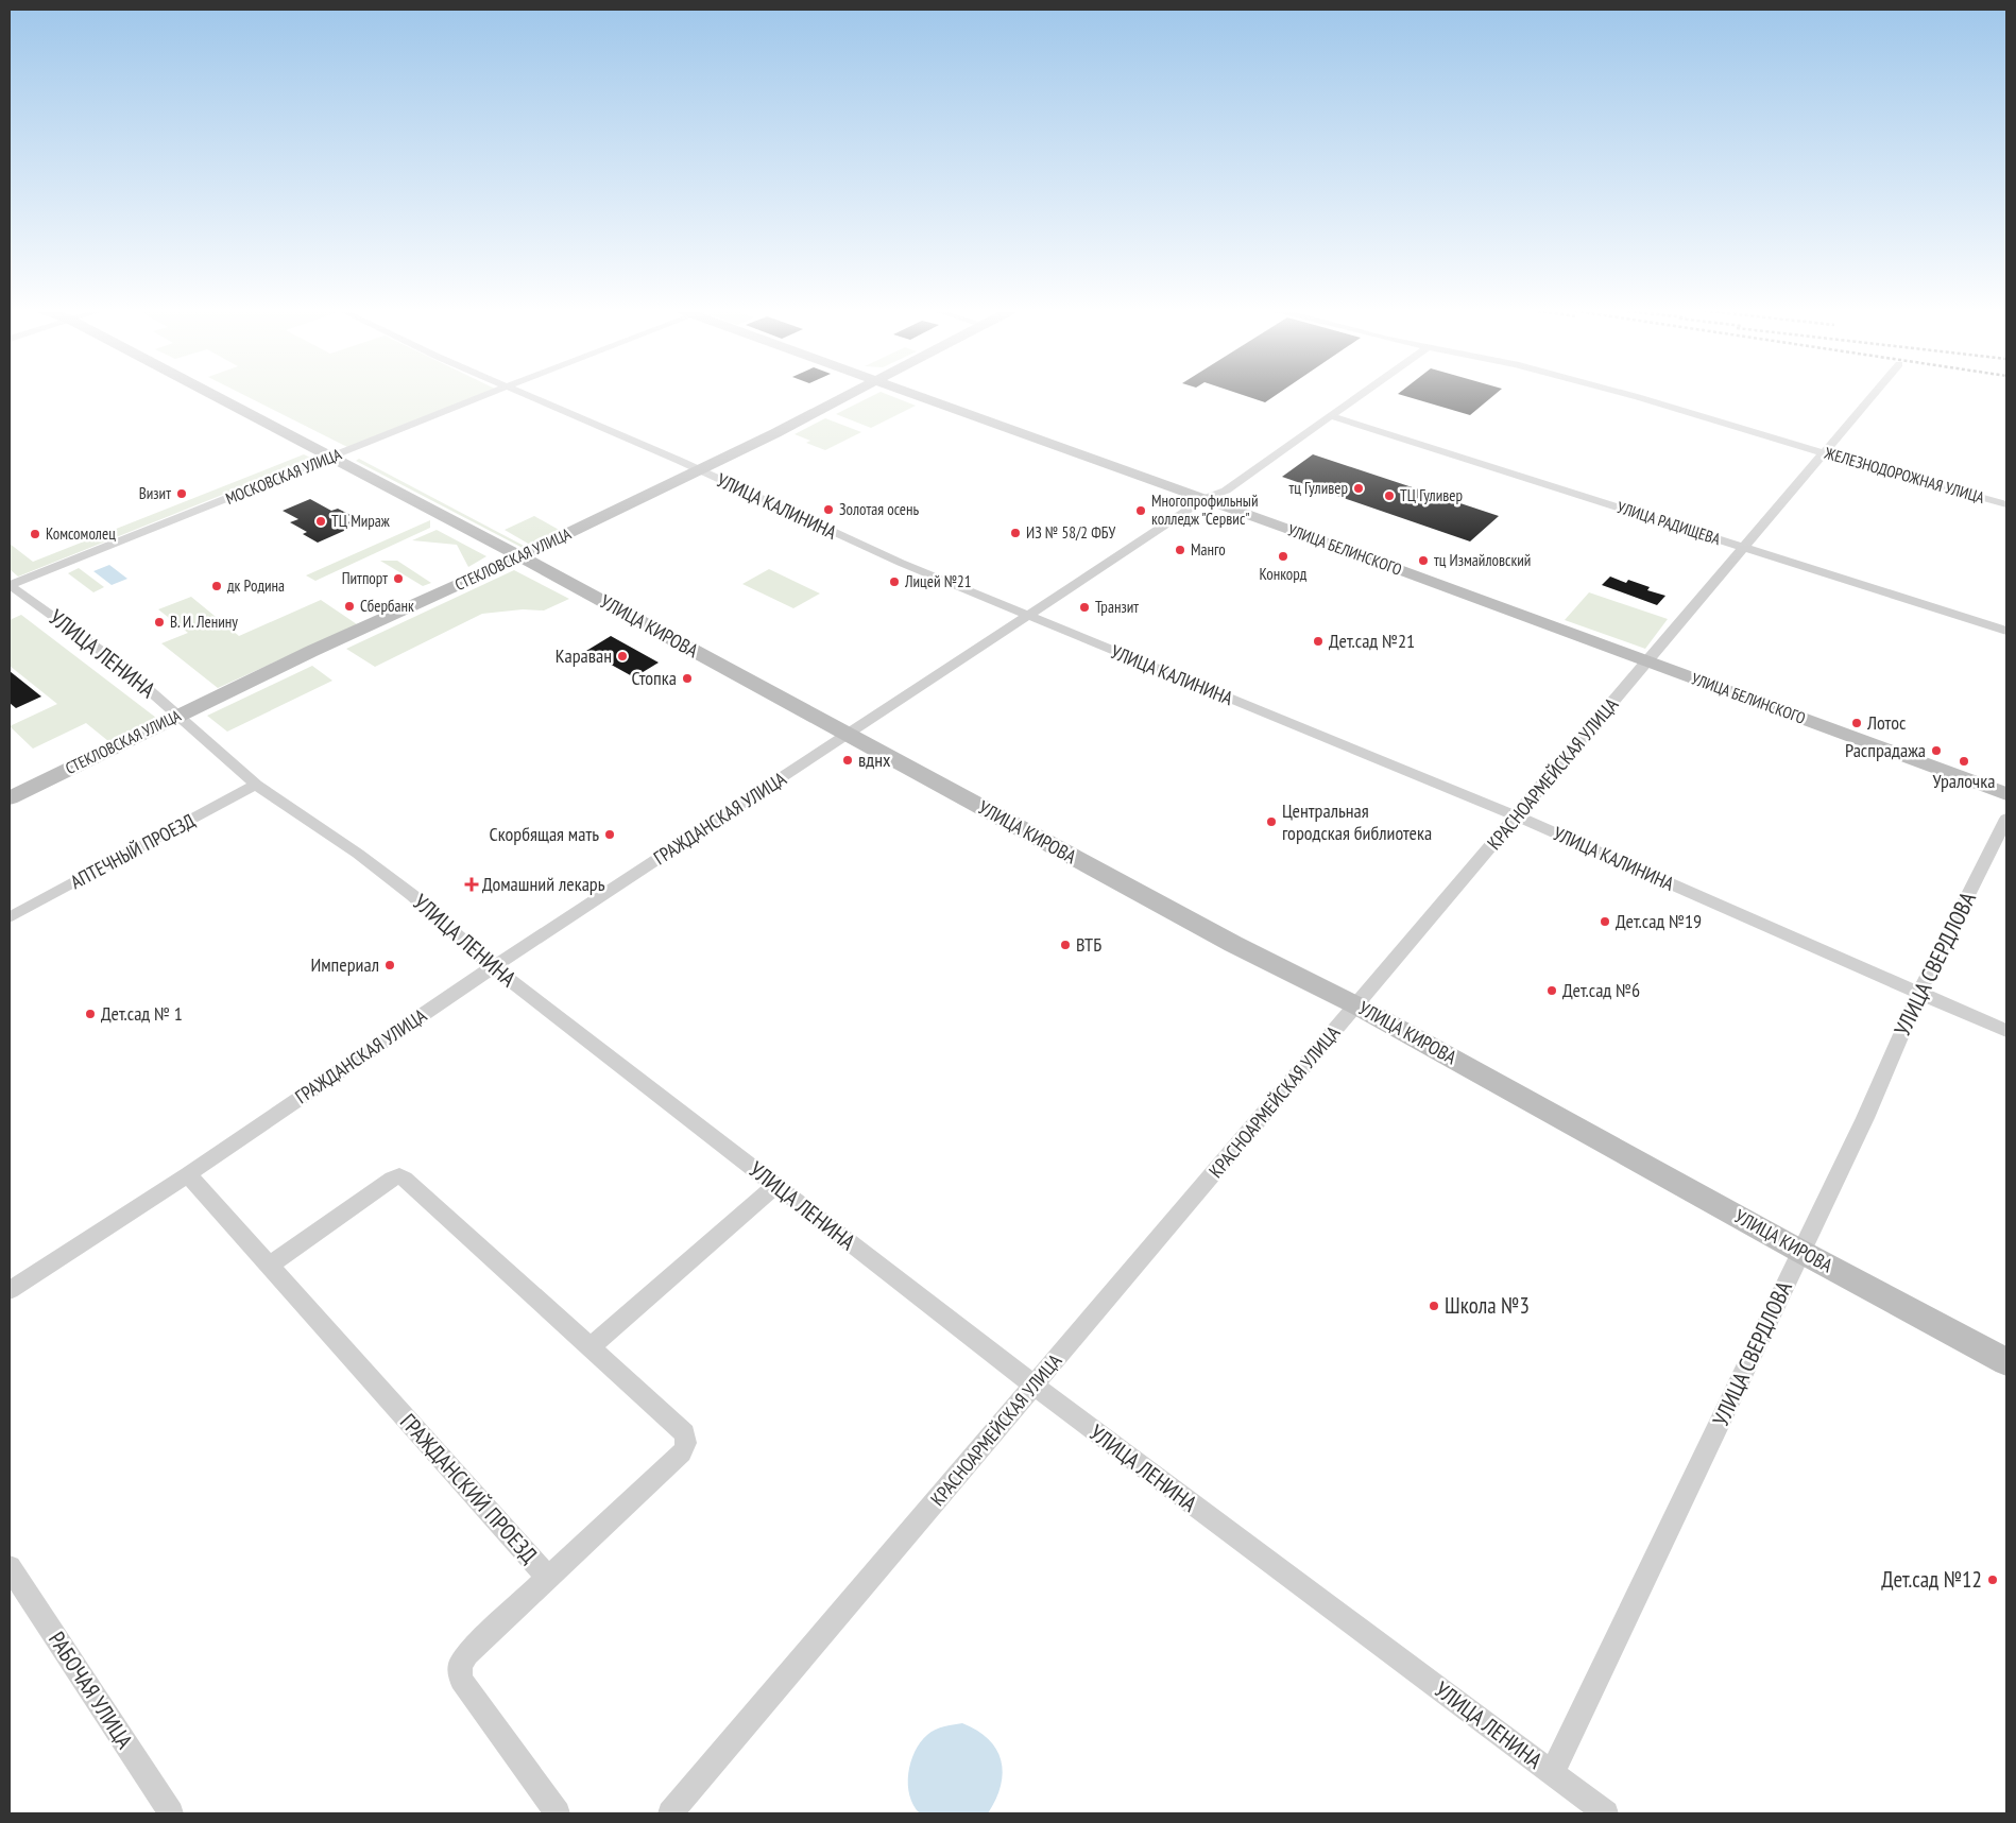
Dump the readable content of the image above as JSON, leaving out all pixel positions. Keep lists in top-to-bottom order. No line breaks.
{"streets":{"street":["ЖЕЛЕЗНОДОРОЖНАЯ УЛИЦА","МОСКОВСКАЯ УЛИЦА","УЛИЦА КАЛИНИНА","УЛИЦА РАДИЩЕВА","УЛИЦА БЕЛИНСКОГО","СТЕКЛОВСКАЯ УЛИЦА","УЛИЦА КИРОВА","УЛИЦА ЛЕНИНА","КРАСНОАРМЕЙСКАЯ УЛИЦА","ГРАЖДАНСКАЯ УЛИЦА","АПТЕЧНЫЙ ПРОЕЗД","УЛИЦА СВЕРДЛОВА","ГРАЖДАНСКИЙ ПРОЕЗД","РАБОЧАЯ УЛИЦА"]},"crossings":[["ЖЕЛЕЗНОДОРОЖНАЯ УЛИЦА","КРАСНОАРМЕЙСКАЯ УЛИЦА"],["МОСКОВСКАЯ УЛИЦА","УЛИЦА КИРОВА"],["МОСКОВСКАЯ УЛИЦА","УЛИЦА ЛЕНИНА"],["УЛИЦА КАЛИНИНА","СТЕКЛОВСКАЯ УЛИЦА"],["УЛИЦА КАЛИНИНА","КРАСНОАРМЕЙСКАЯ УЛИЦА"],["УЛИЦА КАЛИНИНА","ГРАЖДАНСКАЯ УЛИЦА"],["УЛИЦА КАЛИНИНА","УЛИЦА СВЕРДЛОВА"],["УЛИЦА РАДИЩЕВА","КРАСНОАРМЕЙСКАЯ УЛИЦА"],["УЛИЦА РАДИЩЕВА","ГРАЖДАНСКАЯ УЛИЦА"],["УЛИЦА БЕЛИНСКОГО","КРАСНОАРМЕЙСКАЯ УЛИЦА"],["УЛИЦА БЕЛИНСКОГО","ГРАЖДАНСКАЯ УЛИЦА"],["СТЕКЛОВСКАЯ УЛИЦА","УЛИЦА КИРОВА"],["СТЕКЛОВСКАЯ УЛИЦА","УЛИЦА ЛЕНИНА"],["УЛИЦА КИРОВА","КРАСНОАРМЕЙСКАЯ УЛИЦА"],["УЛИЦА КИРОВА","ГРАЖДАНСКАЯ УЛИЦА"],["УЛИЦА КИРОВА","УЛИЦА СВЕРДЛОВА"],["УЛИЦА ЛЕНИНА","КРАСНОАРМЕЙСКАЯ УЛИЦА"],["УЛИЦА ЛЕНИНА","ГРАЖДАНСКАЯ УЛИЦА"],["УЛИЦА ЛЕНИНА","АПТЕЧНЫЙ ПРОЕЗД"],["УЛИЦА ЛЕНИНА","УЛИЦА СВЕРДЛОВА"],["ГРАЖДАНСКАЯ УЛИЦА","ГРАЖДАНСКИЙ ПРОЕЗД"]],"places":{"other":["тц Гуливер","Визит","ТЦ Гуливер","Золотая осень","Многопрофильный колледж \"Сервис\"","ТЦ Мираж","ИЗ № 58/2 ФБУ","Комсомолец","Манго","Конкорд","тц Измайловский","Питпорт","Лицей №21","дк Родина","Сбербанк","Транзит","В. И. Ленину","Дет.сад №21","Караван","Стопка","Лотос","Распрадажа","вднх","Уралочка","Центральная городская библиотека","Скорбящая мать","Дет.сад №19","ВТБ","Империал","Дет.сад №6","Дет.сад № 1","Школа №3","Дет.сад №12"],"health":["Домашний лекарь"]}}
